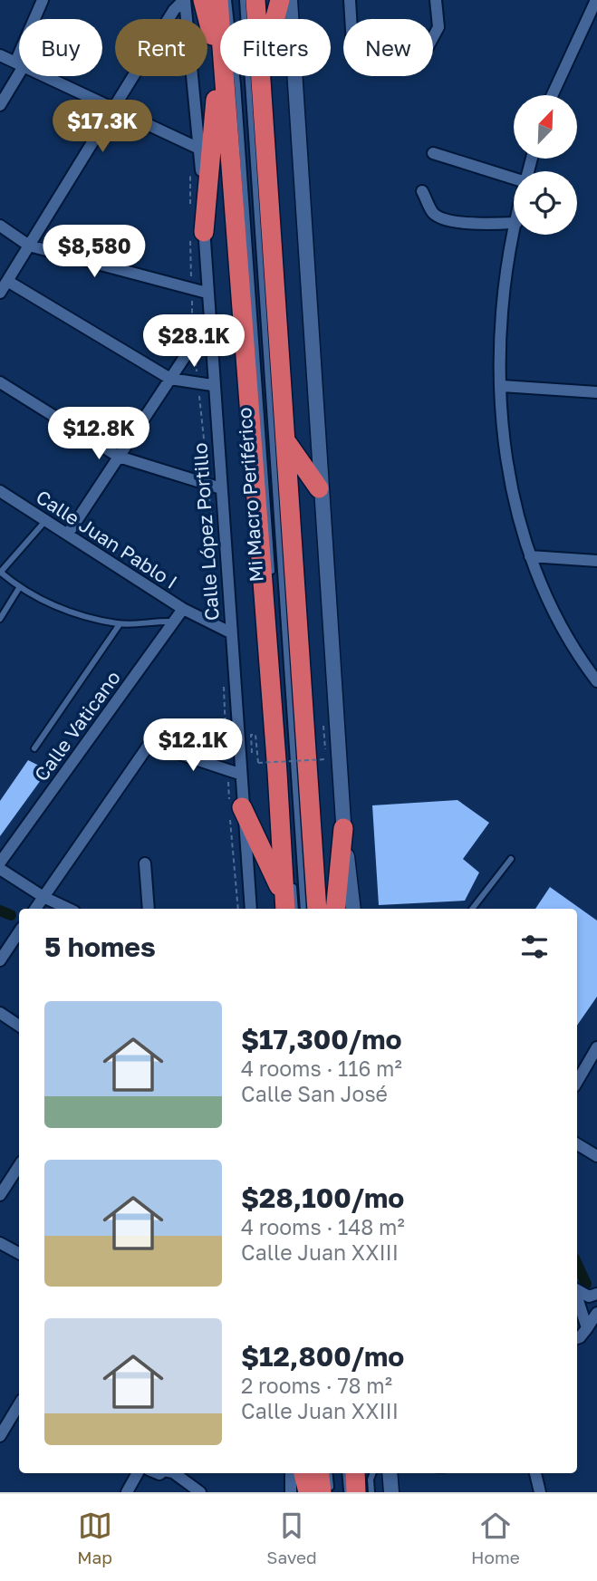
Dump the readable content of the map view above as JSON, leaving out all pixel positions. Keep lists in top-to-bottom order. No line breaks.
{"streets":{"street":["Calle López Portillo","Calle Juan Pablo I","Calle Vaticano"],"lane":["Mi Macro Periférico"]},"crossings":[["Calle López Portillo","Calle Juan Pablo I"],["Calle Juan Pablo I","Calle Vaticano"]],"north":"top right","page":{"chip":["Buy","Rent","Filters","New"],"price":["$17.3K","$8,580","$28.1K","$12.8K","$12.1K"],"heading":"5 homes","list":[{"name":"$17,300/mo","note":"4 rooms · 116 m² · Calle San José"},{"name":"$28,100/mo","note":"4 rooms · 148 m² · Calle Juan XXIII"},{"name":"$12,800/mo","note":"2 rooms · 78 m² · Calle Juan XXIII"}],"tabs":["Map","Saved","Home"]}}
